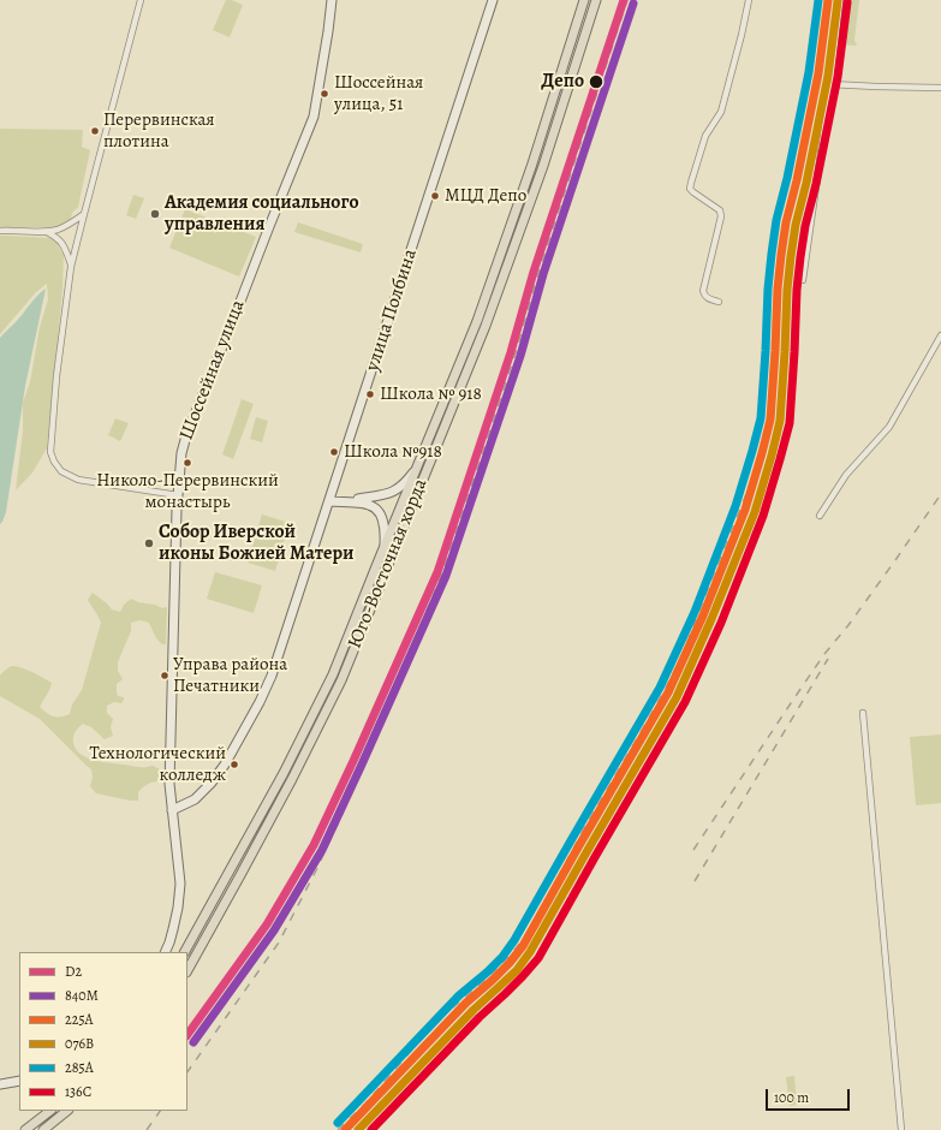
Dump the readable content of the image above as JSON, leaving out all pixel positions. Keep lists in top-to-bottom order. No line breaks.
{"streets":{"main road":["улица Полбина","Шоссейная улица","Юго-Восточная хорда"]},"crossings":[["улица Полбина","Шоссейная улица"]],"places":["Депо","Шоссейная улица, 51","Перервинская плотина","МЦД Депо","Академия социального управления","Школа № 918","Школа №918","Николо-Перервинский монастырь","Собор Иверской иконы Божией Матери","Управа района Печатники","Технологический колледж"],"lines":["transit line D2","transit line 225А","transit line 285А","transit line 076В","transit line 136С","transit line 840М"],"legend":["D2","840М","225А","076В","285А","136С"],"scale_bar":"100 m"}
